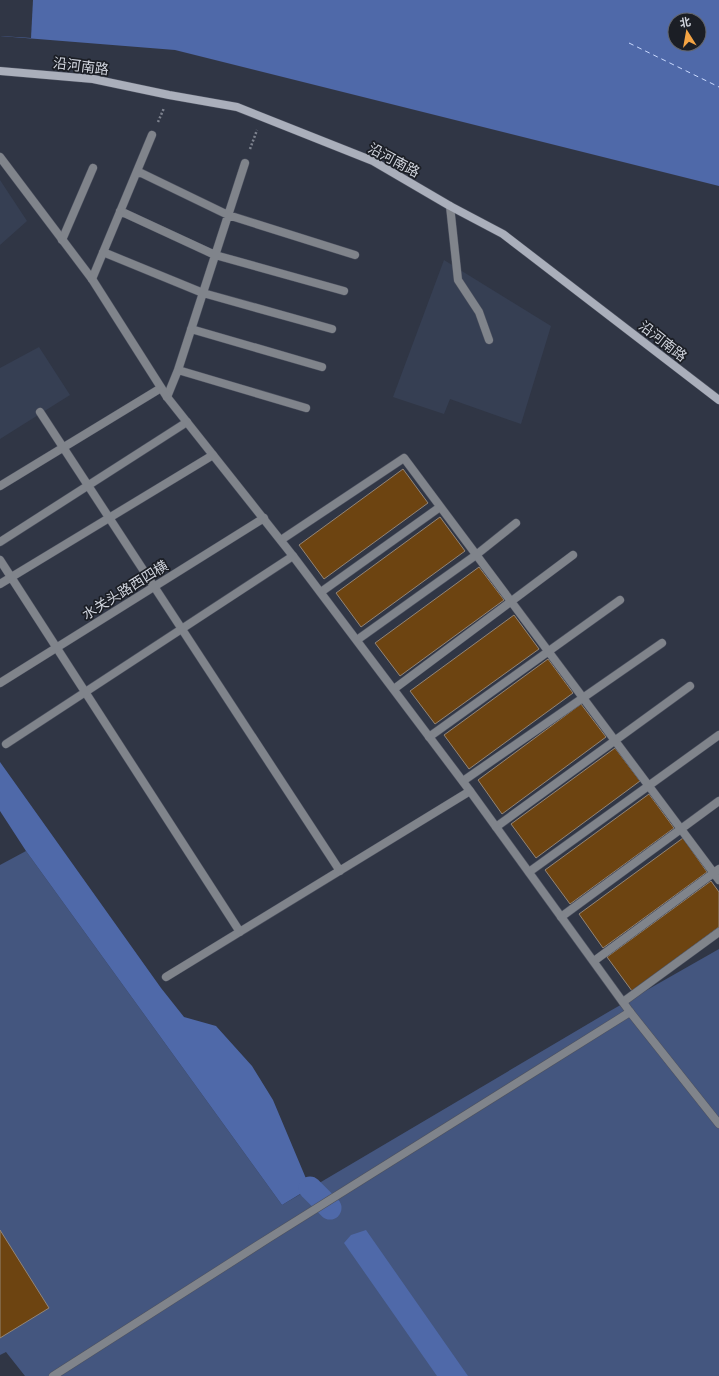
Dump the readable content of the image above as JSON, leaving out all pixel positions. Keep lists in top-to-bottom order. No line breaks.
{"streets":{"main road":["沿河南路"],"street":["水关头路西四横"]},"north":"top"}
